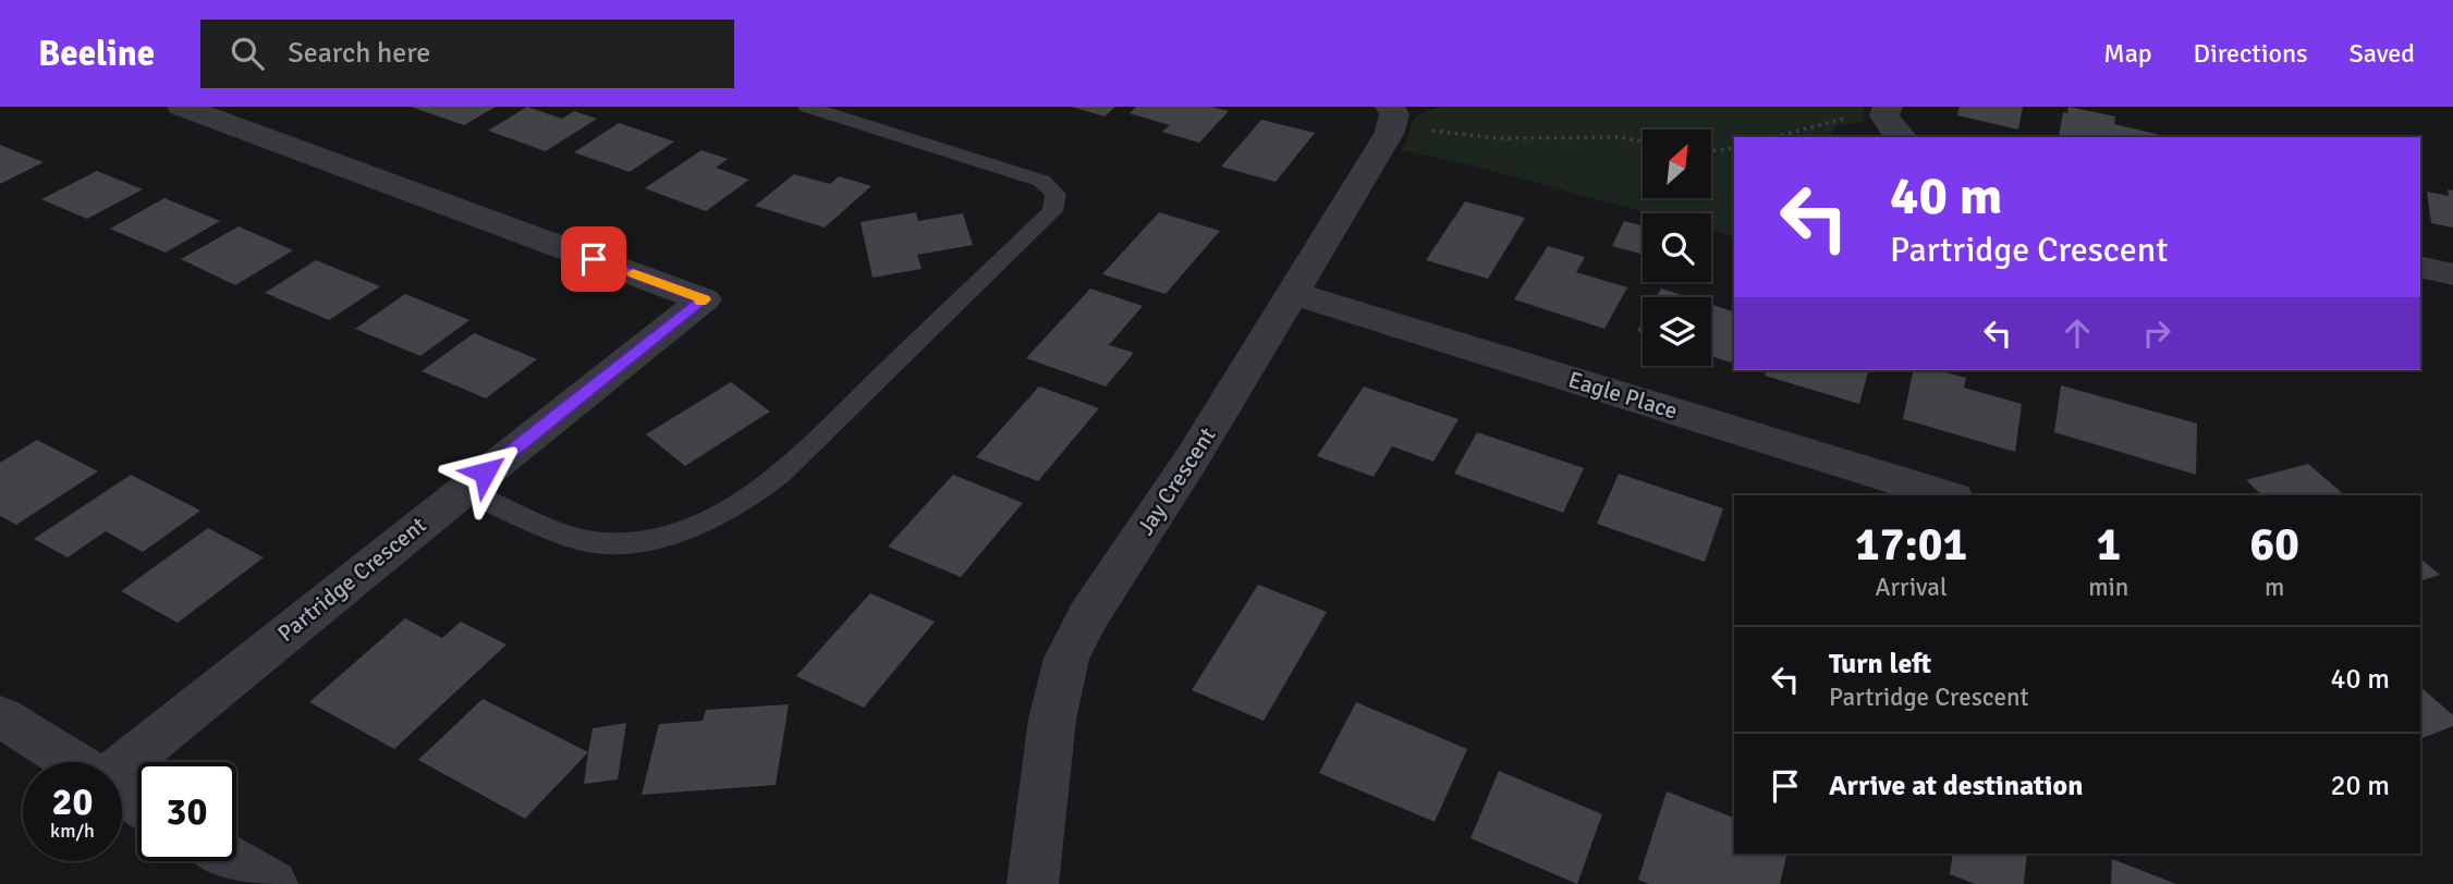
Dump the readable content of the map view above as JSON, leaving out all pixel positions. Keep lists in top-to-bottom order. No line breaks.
{"streets":{"street":["Eagle Place","Jay Crescent","Partridge Crescent"]},"crossings":[["Eagle Place","Jay Crescent"]],"north":"top right","page":{"header":"Beeline","search":"Search here","nav":["Map","Directions","Saved"],"turn":["40 m","Partridge Crescent"],"eta":["17:01","Arrival","1","min","60","m"],"list":[{"name":"Turn left","note":"Partridge Crescent","value":"40 m"},{"name":"Arrive at destination","value":"20 m"}],"speed":"20 km/h","limit":"30"}}
